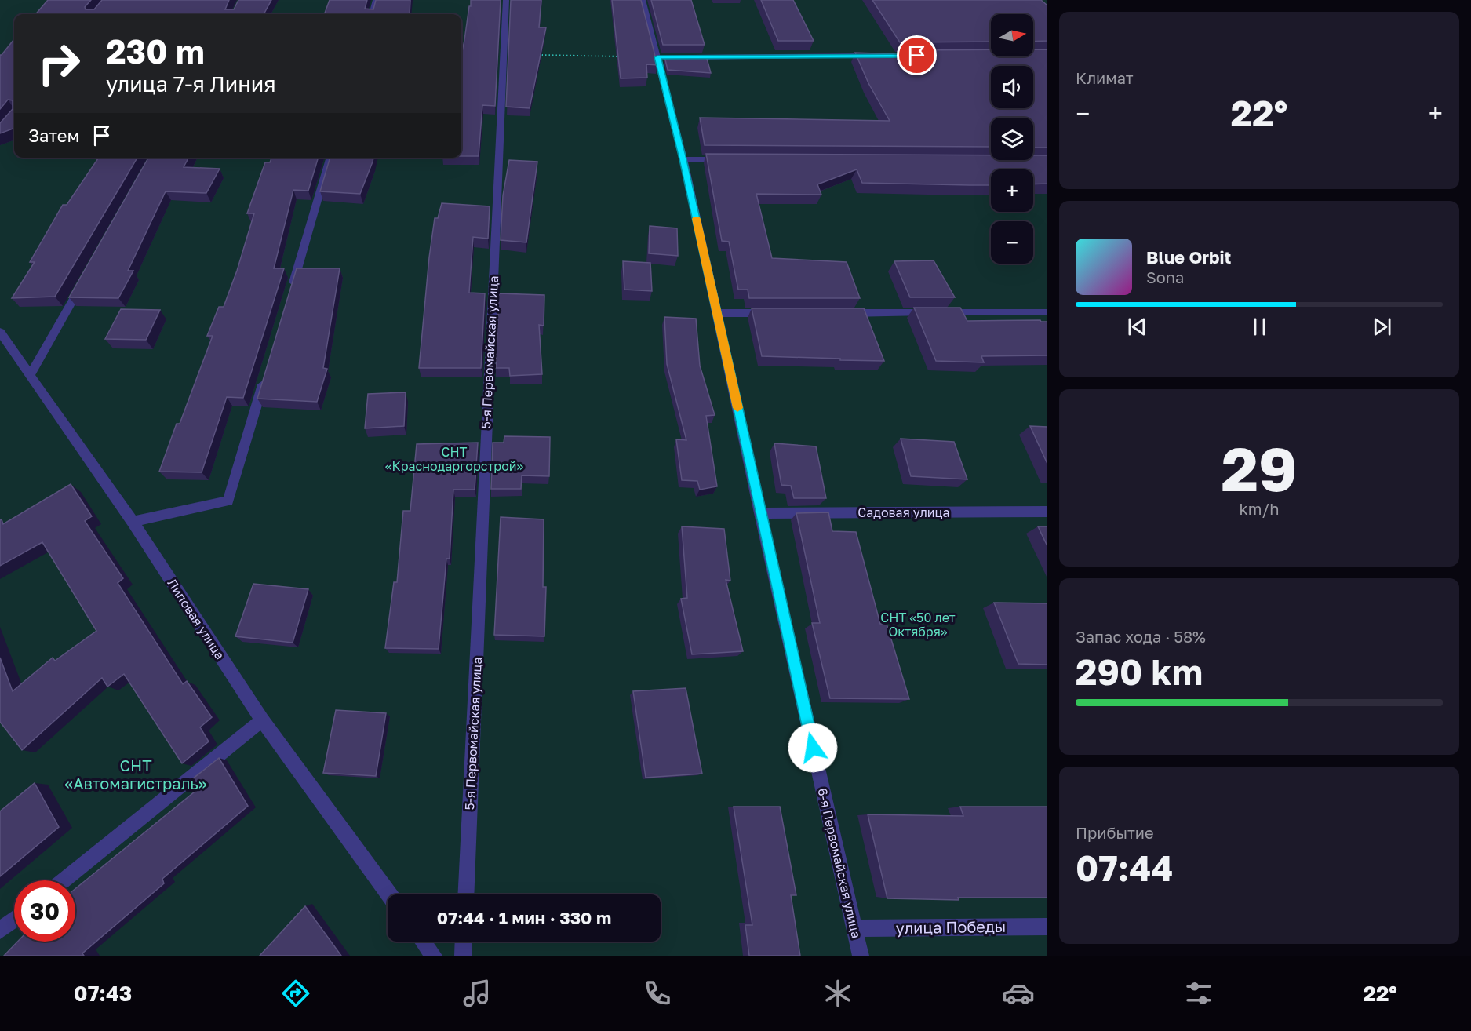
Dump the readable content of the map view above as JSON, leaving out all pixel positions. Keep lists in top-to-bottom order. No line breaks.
{"streets":{"street":["5-я Первомайская улица","Садовая улица","Липовая улица","6-я Первомайская улица","улица Победы"]},"crossings":[["Садовая улица","6-я Первомайская улица"],["6-я Первомайская улица","улица Победы"]],"parks":["СНТ «Краснодаргорстрой»","СНТ «50 лет Октября»","СНТ «Автомагистраль»"],"north":"right","page":{"tile":["Климат",["29","km/h"],["Запас хода · 58%","290 km"],["Прибытие","07:44"]],"map_buttons":["+","−"],"turn":["230 m","улица 7-я Линия"],"heat":["−","22°","+"],"then":"Затем","song":["Blue Orbit","Sona"],"limit":"30","trip":"07:44 · 1 мин · 330 m","tabs":["07:43","22°"]}}
